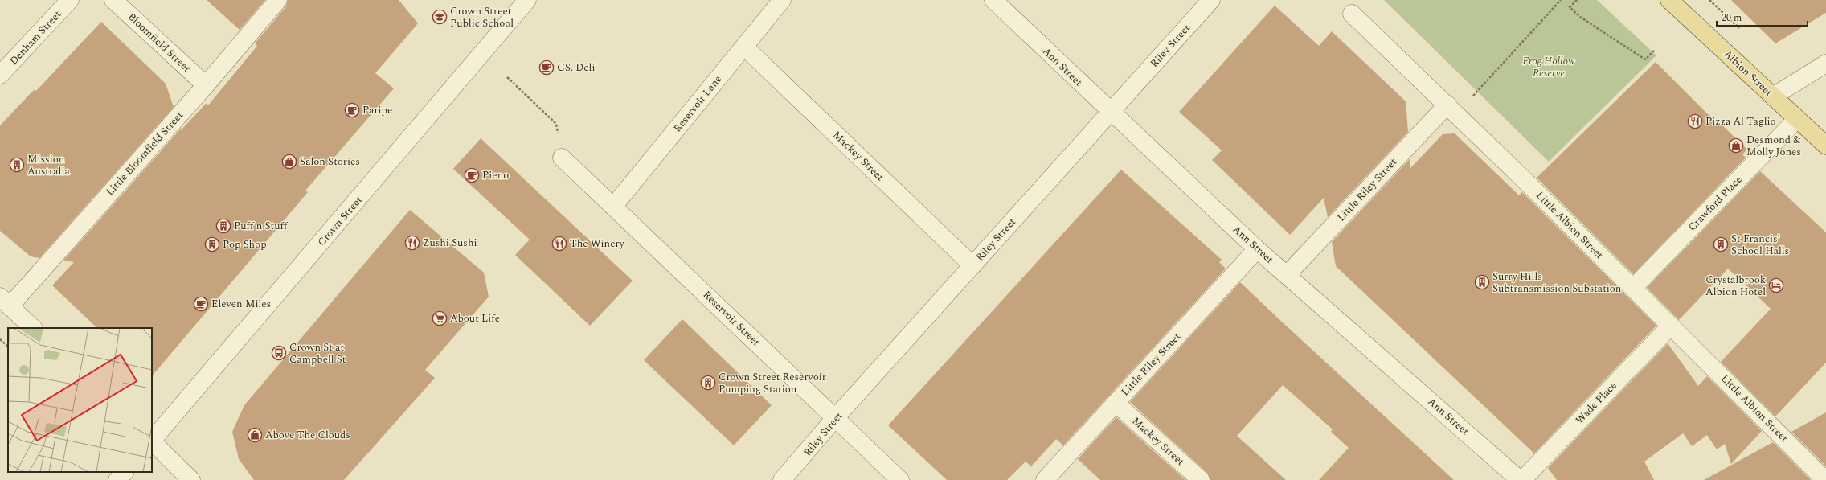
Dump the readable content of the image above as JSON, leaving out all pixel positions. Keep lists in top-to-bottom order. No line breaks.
{"streets":{"main road":["Albion Street"],"street":["Denham Street","Bloomfield Street","Riley Street","Ann Street","Reservoir Lane","Little Bloomfield Street","Mackey Street","Little Riley Street","Crawford Place","Crown Street","Little Albion Street","Reservoir Street","Wade Place"]},"crossings":[["Bloomfield Street","Little Bloomfield Street"],["Riley Street","Ann Street"],["Riley Street","Mackey Street"],["Riley Street","Reservoir Street"],["Ann Street","Little Riley Street"],["Ann Street","Wade Place"],["Albion Street","Crawford Place"],["Reservoir Lane","Mackey Street"],["Reservoir Lane","Reservoir Street"],["Mackey Street","Little Riley Street"],["Little Riley Street","Little Albion Street"],["Crawford Place","Little Albion Street"],["Little Albion Street","Wade Place"]],"parks":["Frog Hollow Reserve"],"places":{"school or university":["Crown Street Public School"],"cafe":["GS. Deli","Paripe","Pieno","Eleven Miles"],"restaurant":["Pizza Al Taglio","Zushi Sushi","The Winery"],"shop":["Desmond & Molly Jones","Salon Stories","Above The Clouds"],"building":["Mission Australia","Puff n Stuff","Pop Shop","St Francis' School Halls","Surry Hills Subtransmission Substation","Crown Street Reservoir Pumping Station"],"hotel":["Crystalbrook Albion Hotel"],"supermarket":["About Life"],"bus stop":["Crown St at Campbell St"]},"scale_bar":"20 m"}
